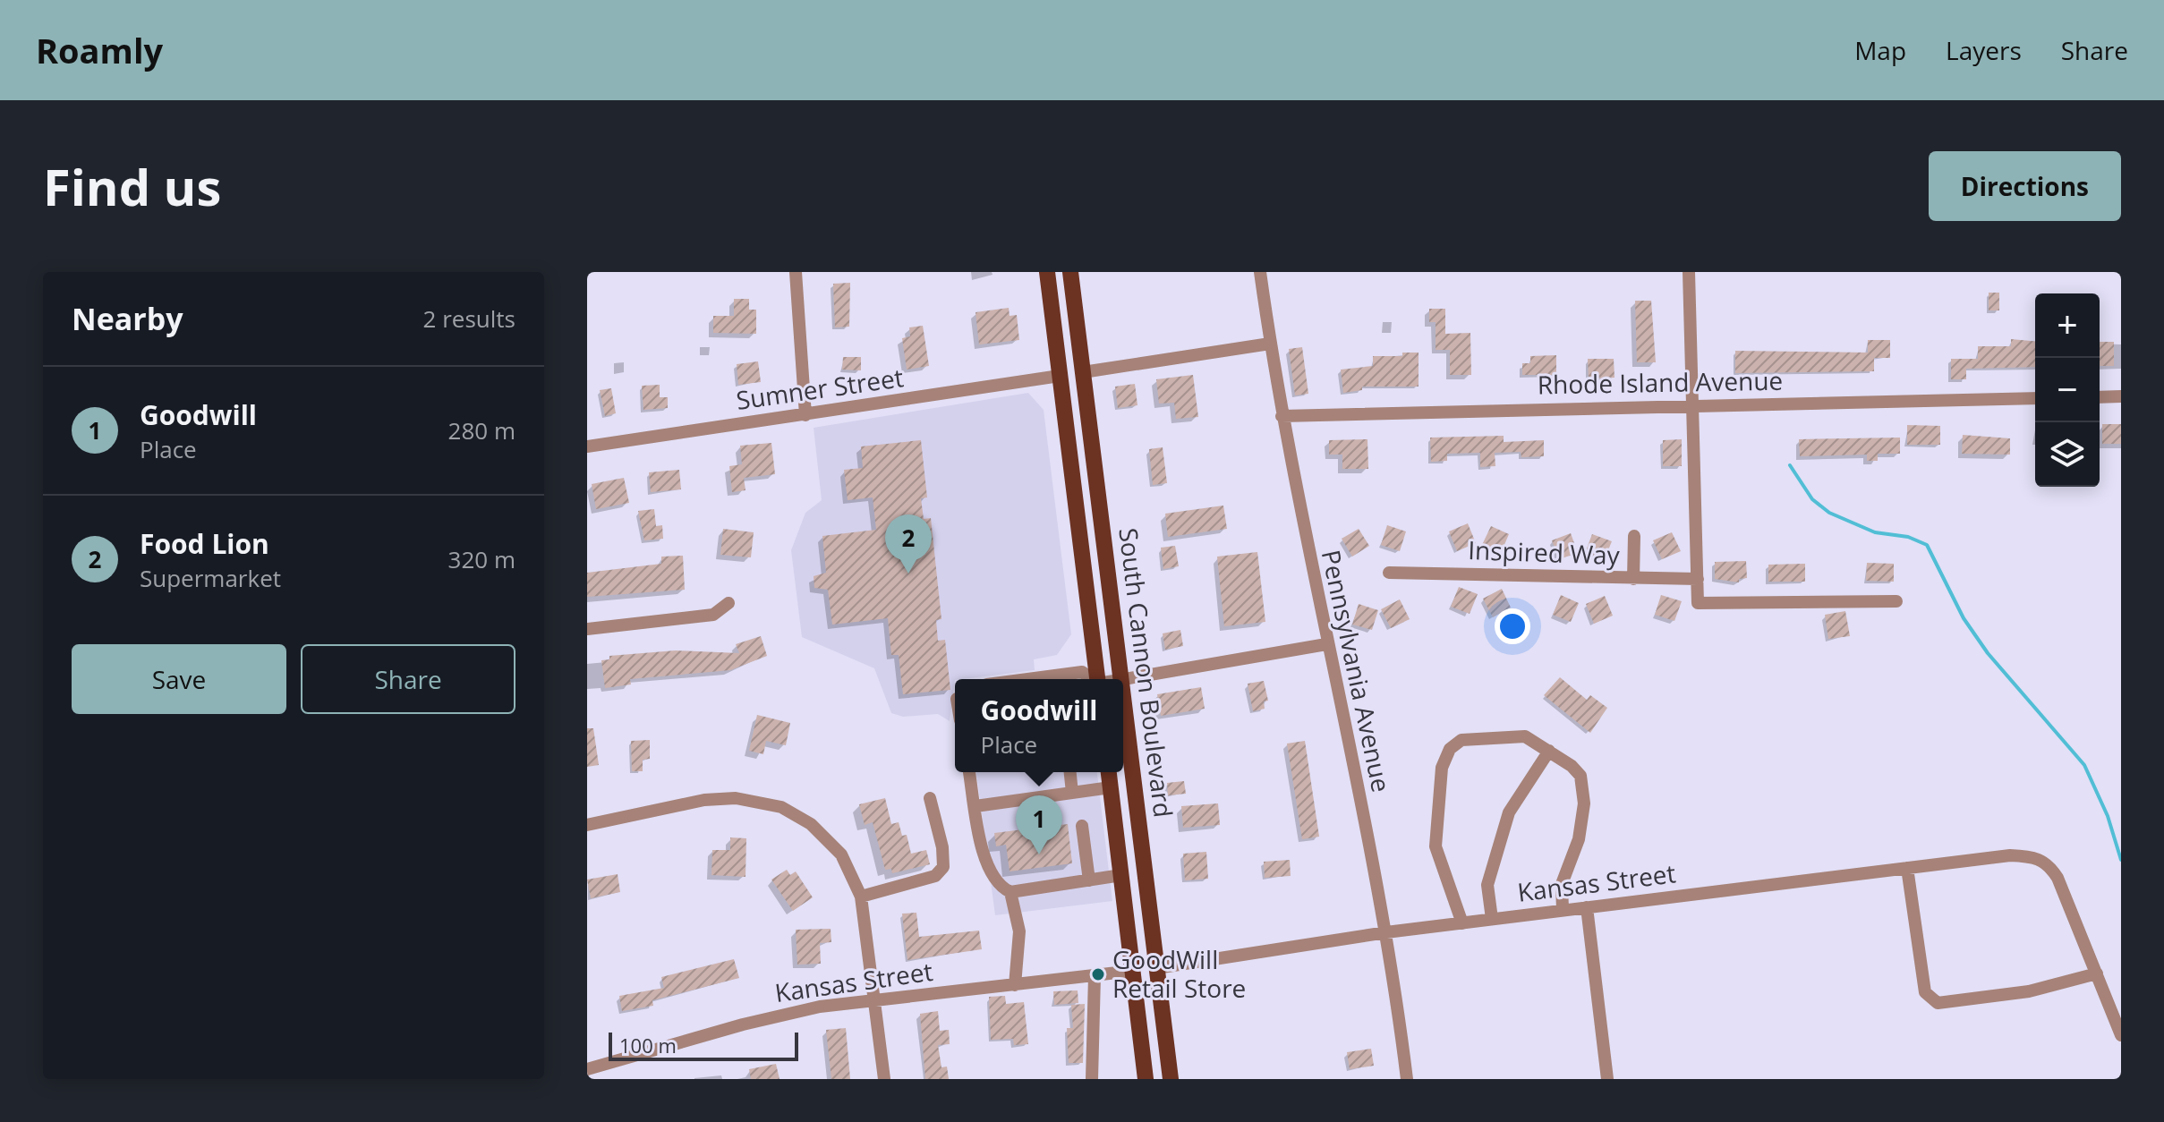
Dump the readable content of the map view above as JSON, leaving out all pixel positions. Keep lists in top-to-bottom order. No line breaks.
{"streets":{"main road":["South Cannon Boulevard"],"street":["Rhode Island Avenue","Sumner Street","Inspired Way","Pennsylvania Avenue","Kansas Street"]},"crossings":[["Rhode Island Avenue","Pennsylvania Avenue"],["Sumner Street","South Cannon Boulevard"],["Pennsylvania Avenue","Kansas Street"],["South Cannon Boulevard","Kansas Street"]],"places":["GoodWill Retail Store"],"scale_bar":"100 m","page":{"header":"Roamly","nav":["Map","Layers","Share"],"buttons":["Directions",["Save","Share"]],"title":"Find us","heading":["Nearby","2 results"],"map_buttons":["+","−"],"list":[{"mark":"1","name":"Goodwill","note":"Place","value":"280 m"},{"mark":"2","name":"Food Lion","note":"Supermarket","value":"320 m"}],"pins":["2","1"],"popup":["Goodwill","Place"],"scale":"100 m"}}
